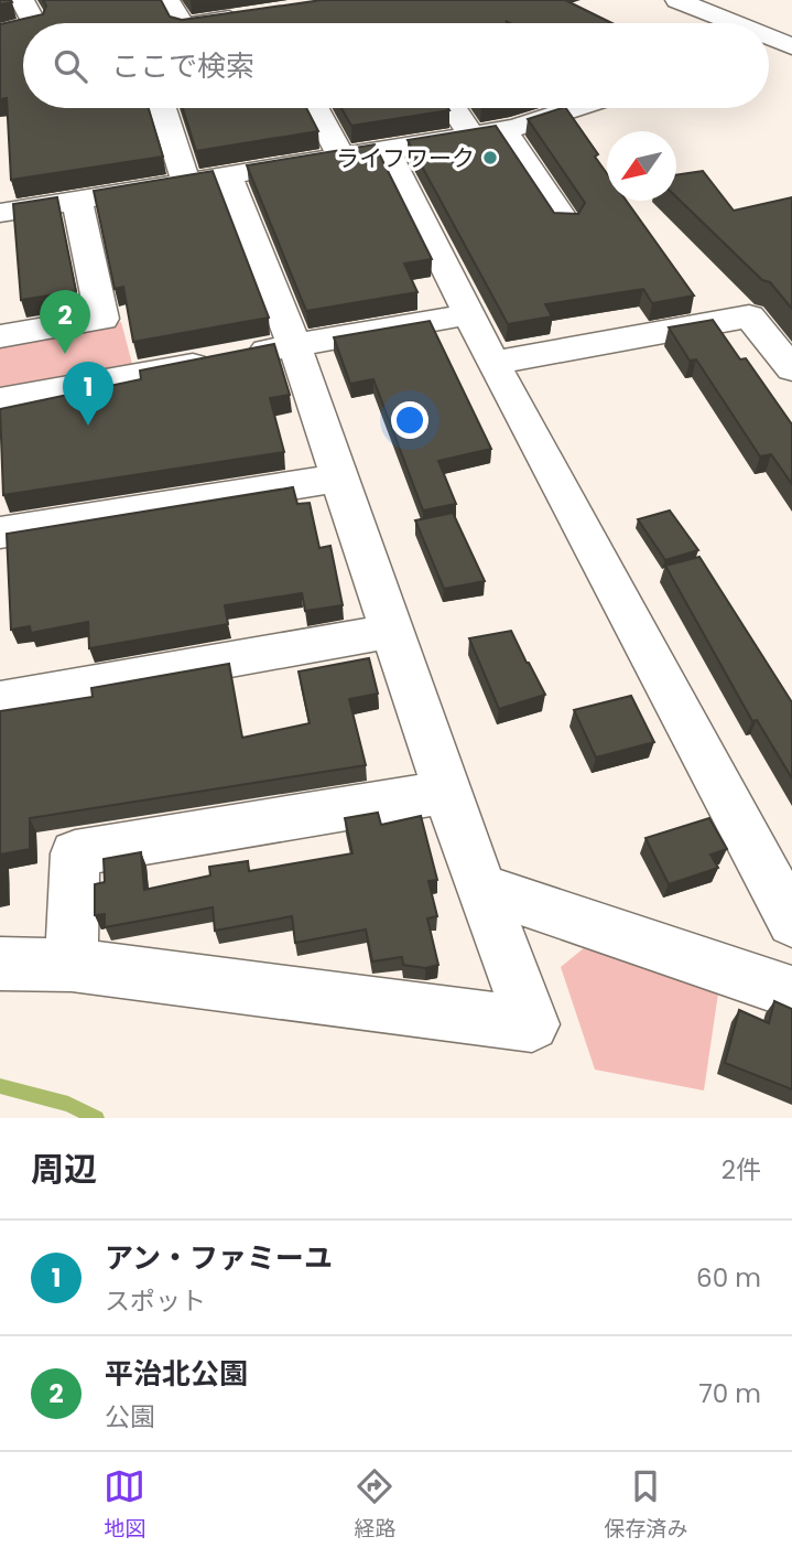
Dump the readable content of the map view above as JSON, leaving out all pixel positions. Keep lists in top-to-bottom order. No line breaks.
{"places":["ライフワーク"],"north":"bottom left","page":{"search":"ここで検索","pins":["2","1"],"heading":["周辺","2件"],"list":[{"mark":"1","name":"アン・ファミーユ","note":"スポット","value":"60 m"},{"mark":"2","name":"平治北公園","note":"公園","value":"70 m"}],"nav":["地図","経路","保存済み"]}}
